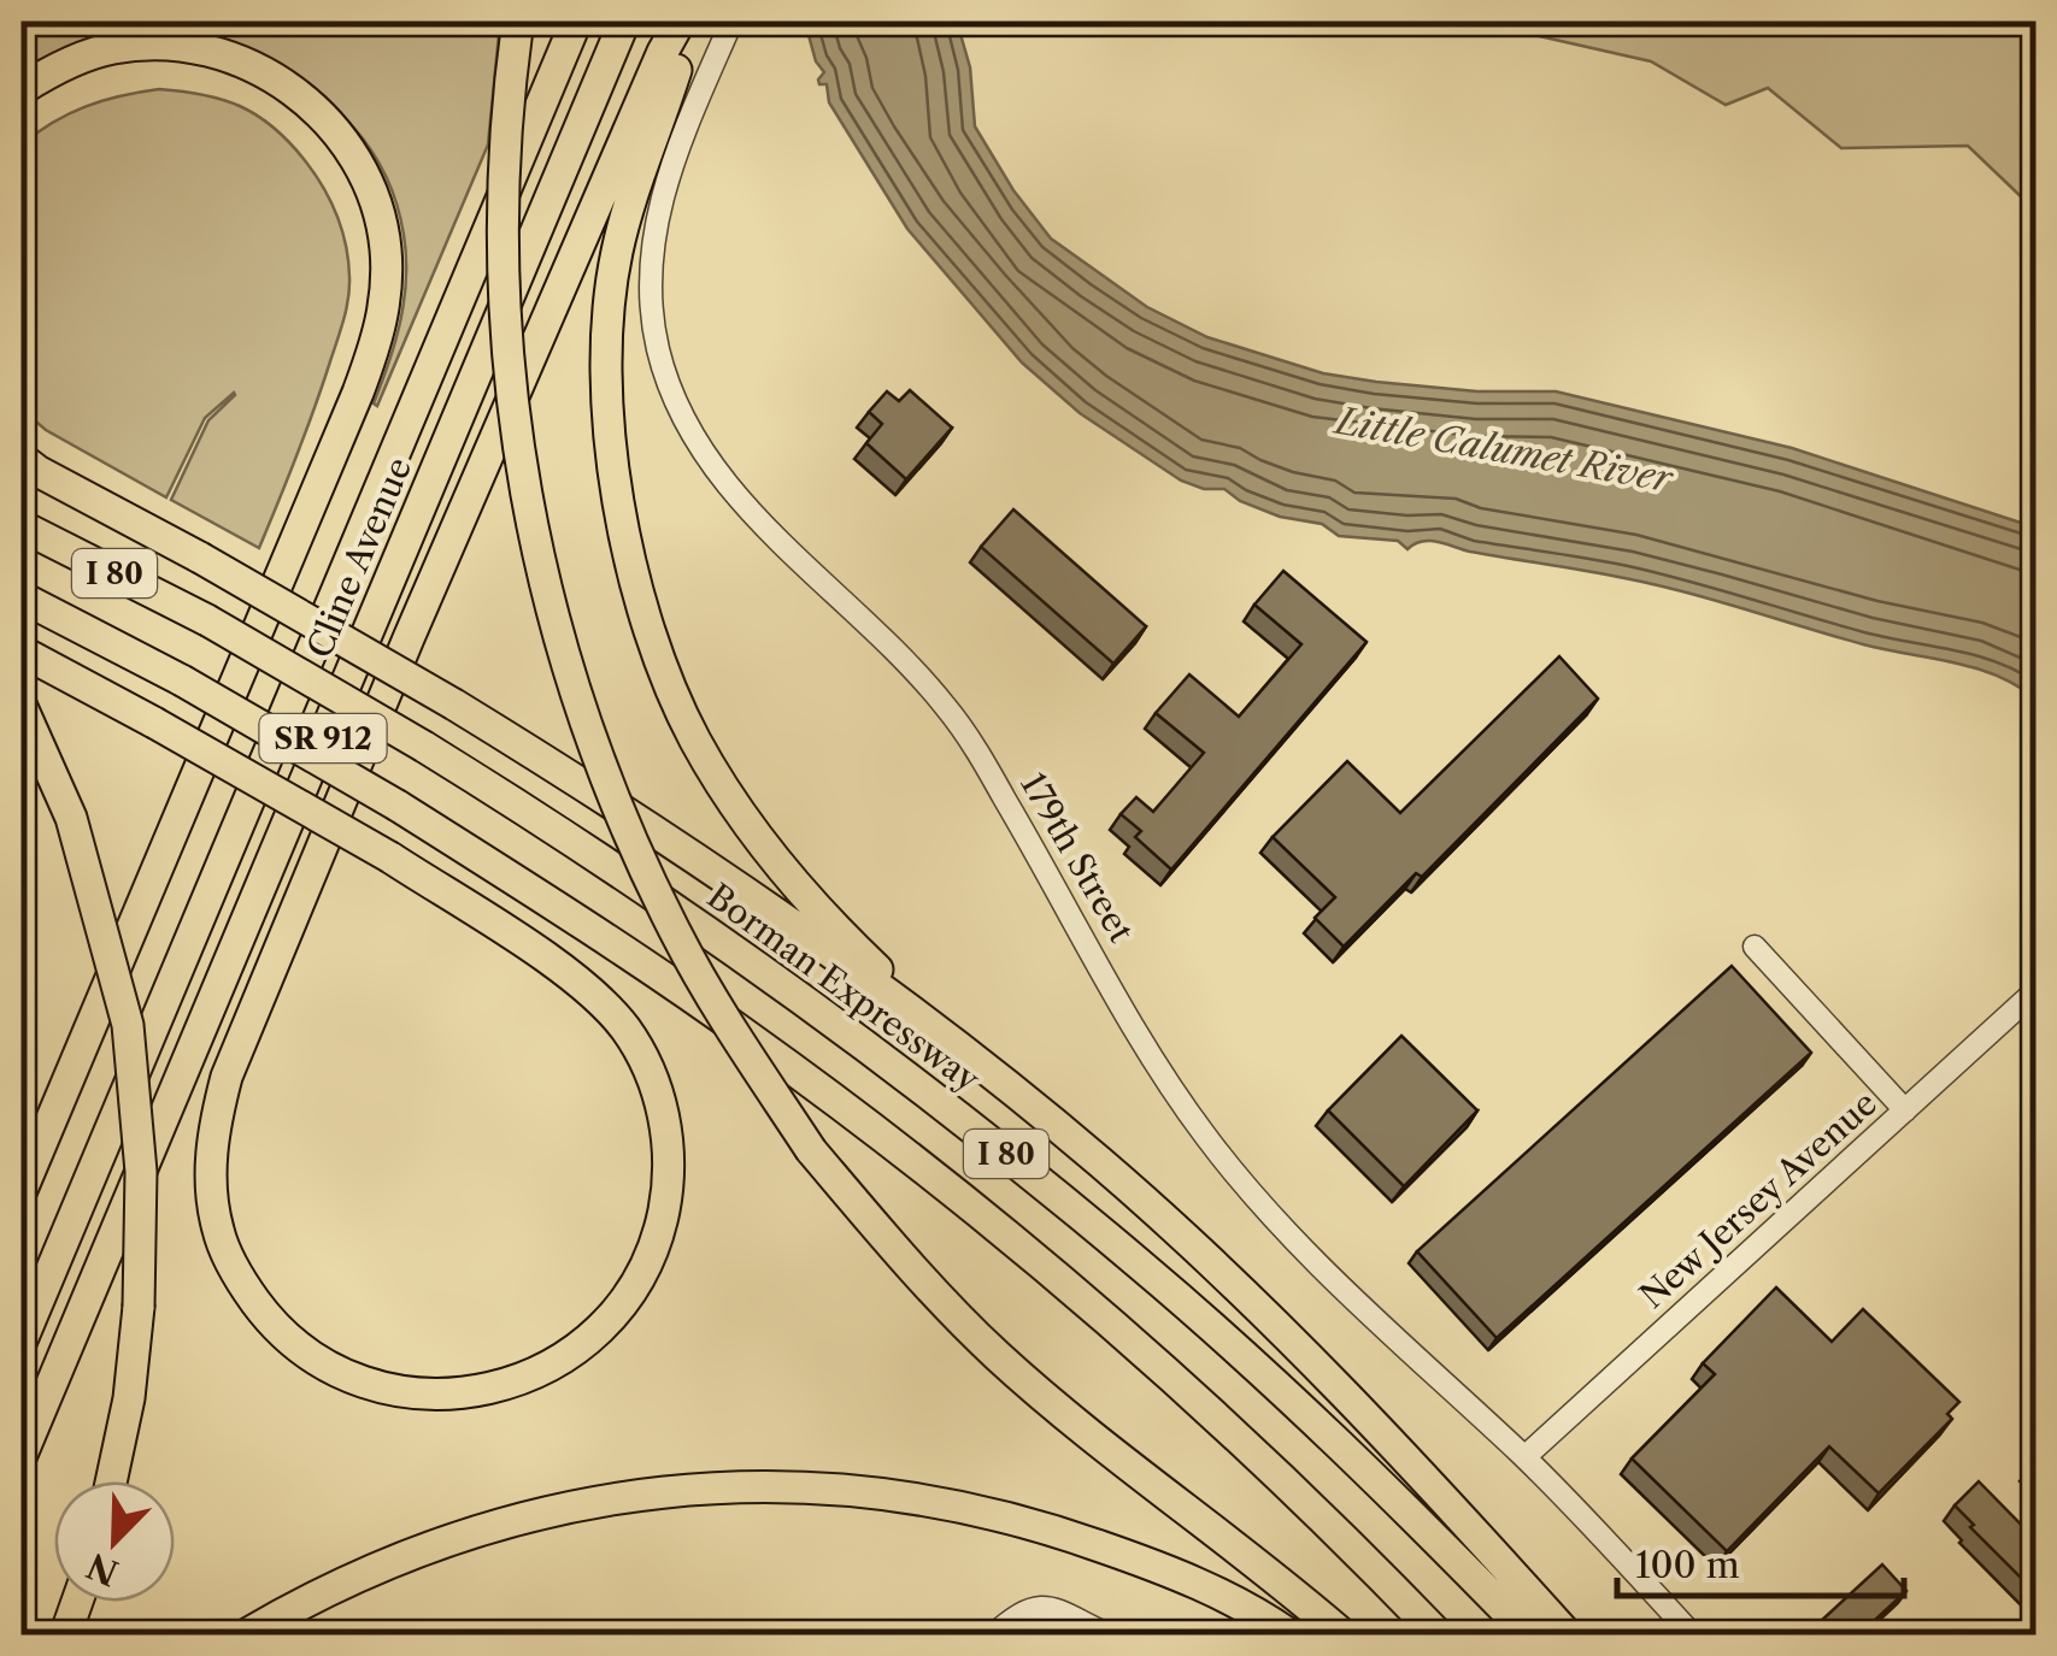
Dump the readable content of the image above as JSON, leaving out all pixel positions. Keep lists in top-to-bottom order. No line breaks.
{"streets":{"highway":["Cline Avenue","I 80","SR 912","Borman Expressway"],"street":["179th Street","New Jersey Avenue"]},"crossings":[["179th Street","New Jersey Avenue"]],"water":["Little Calumet River"],"scale_bar":"100 m","north":"bottom left"}
